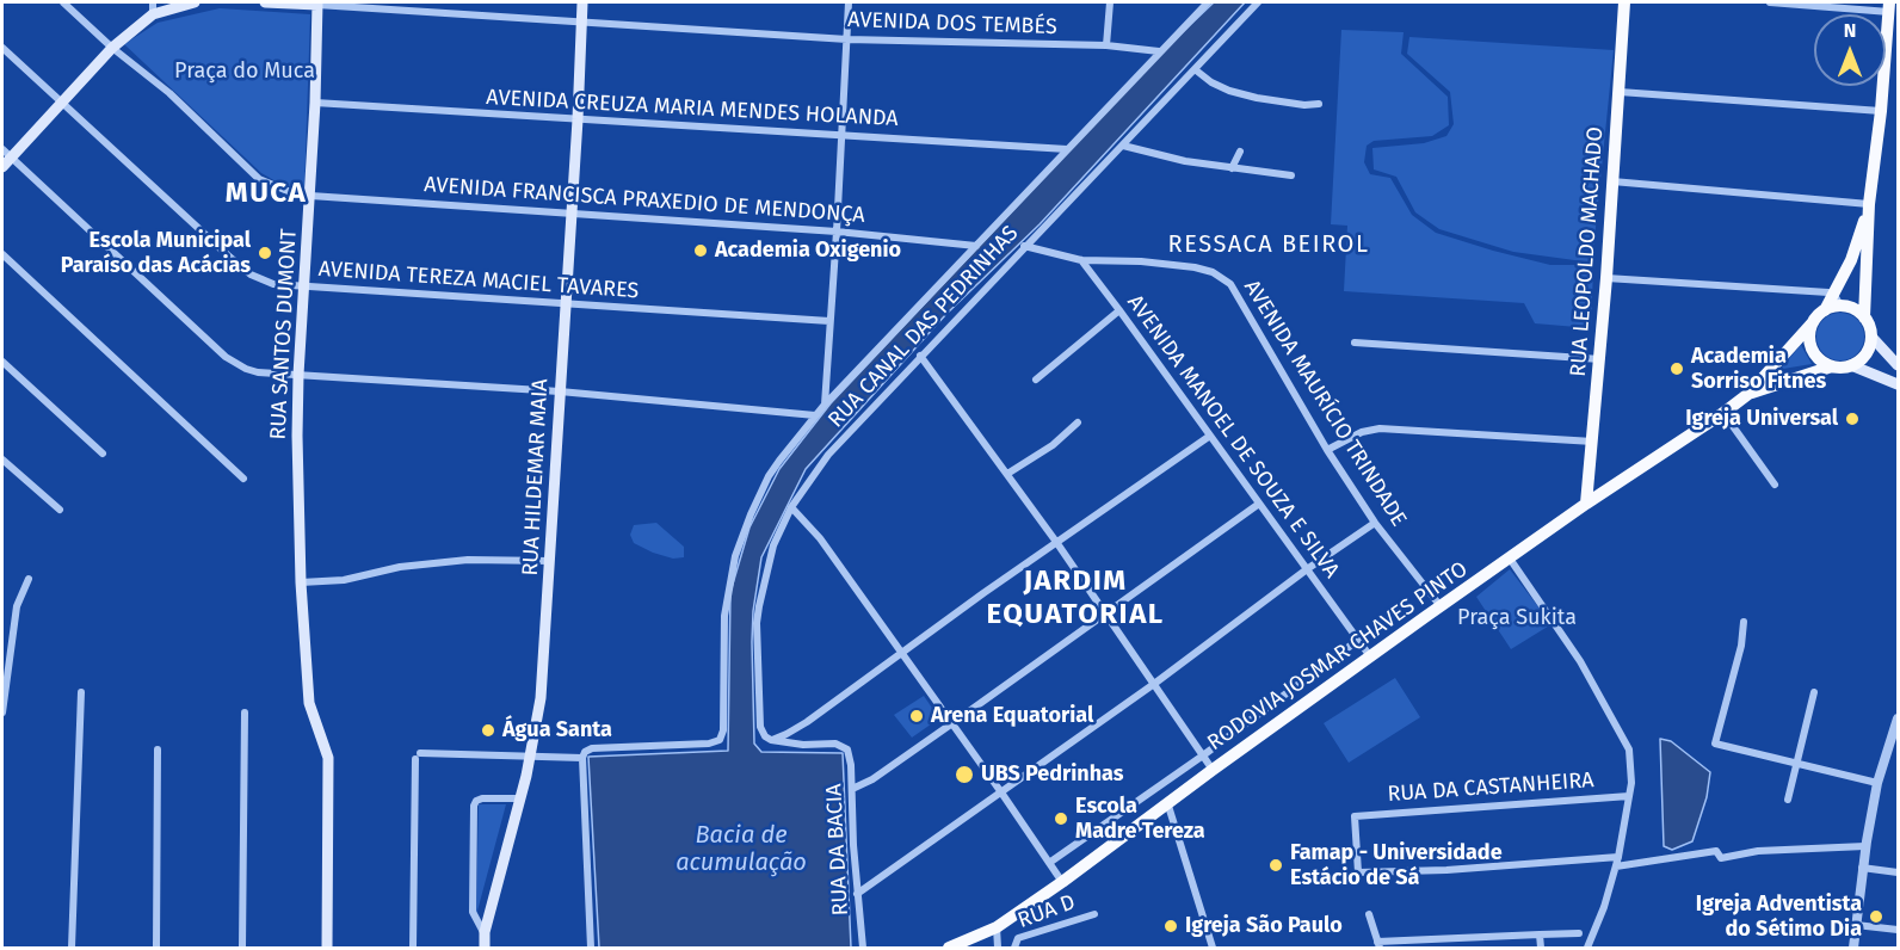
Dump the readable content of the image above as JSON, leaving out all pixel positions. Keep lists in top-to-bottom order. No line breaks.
{"streets":{"main road":["RUA LEOPOLDO MACHADO","RUA SANTOS DUMONT","RUA HILDEMAR MAIA","RODOVIA JOSMAR CHAVES PINTO"],"street":["AVENIDA DOS TEMBÉS","AVENIDA CREUZA MARIA MENDES HOLANDA","AVENIDA FRANCISCA PRAXEDIO DE MENDONÇA","AVENIDA TEREZA MACIEL TAVARES","RUA CANAL DAS PEDRINHAS","AVENIDA MAURÍCIO TRINDADE","AVENIDA MANOEL DE SOUZA E SILVA","RUA DA CASTANHEIRA","RUA DA BACIA","RUA D"]},"crossings":[["AVENIDA DOS TEMBÉS","RUA CANAL DAS PEDRINHAS"],["AVENIDA DOS TEMBÉS","RUA SANTOS DUMONT"],["AVENIDA DOS TEMBÉS","RUA HILDEMAR MAIA"],["AVENIDA CREUZA MARIA MENDES HOLANDA","RUA CANAL DAS PEDRINHAS"],["AVENIDA CREUZA MARIA MENDES HOLANDA","RUA SANTOS DUMONT"],["AVENIDA CREUZA MARIA MENDES HOLANDA","RUA HILDEMAR MAIA"],["AVENIDA FRANCISCA PRAXEDIO DE MENDONÇA","RUA CANAL DAS PEDRINHAS"],["AVENIDA FRANCISCA PRAXEDIO DE MENDONÇA","RUA SANTOS DUMONT"],["AVENIDA FRANCISCA PRAXEDIO DE MENDONÇA","RUA HILDEMAR MAIA"],["RUA LEOPOLDO MACHADO","RODOVIA JOSMAR CHAVES PINTO"],["AVENIDA TEREZA MACIEL TAVARES","RUA SANTOS DUMONT"],["AVENIDA TEREZA MACIEL TAVARES","RUA HILDEMAR MAIA"],["RUA CANAL DAS PEDRINHAS","AVENIDA MAURÍCIO TRINDADE"],["RUA CANAL DAS PEDRINHAS","RUA DA BACIA"],["AVENIDA MAURÍCIO TRINDADE","AVENIDA MANOEL DE SOUZA E SILVA"],["AVENIDA MAURÍCIO TRINDADE","RODOVIA JOSMAR CHAVES PINTO"],["AVENIDA MANOEL DE SOUZA E SILVA","RODOVIA JOSMAR CHAVES PINTO"]],"districts":["MUCA","RESSACA BEIROL","JARDIM EQUATORIAL"],"water":["Bacia de acumulação"],"parks":["Praça do Muca","Praça Sukita"],"places":["Academia Oxigenio","Escola Municipal Paraíso das Acácias","Academia Sorriso Fitnes","Igreja Universal","Arena Equatorial","Água Santa","UBS Pedrinhas","Escola Madre Tereza","Famap - Universidade Estácio de Sá","Igreja Adventista do Sétimo Dia","Igreja São Paulo"],"north":"top"}
